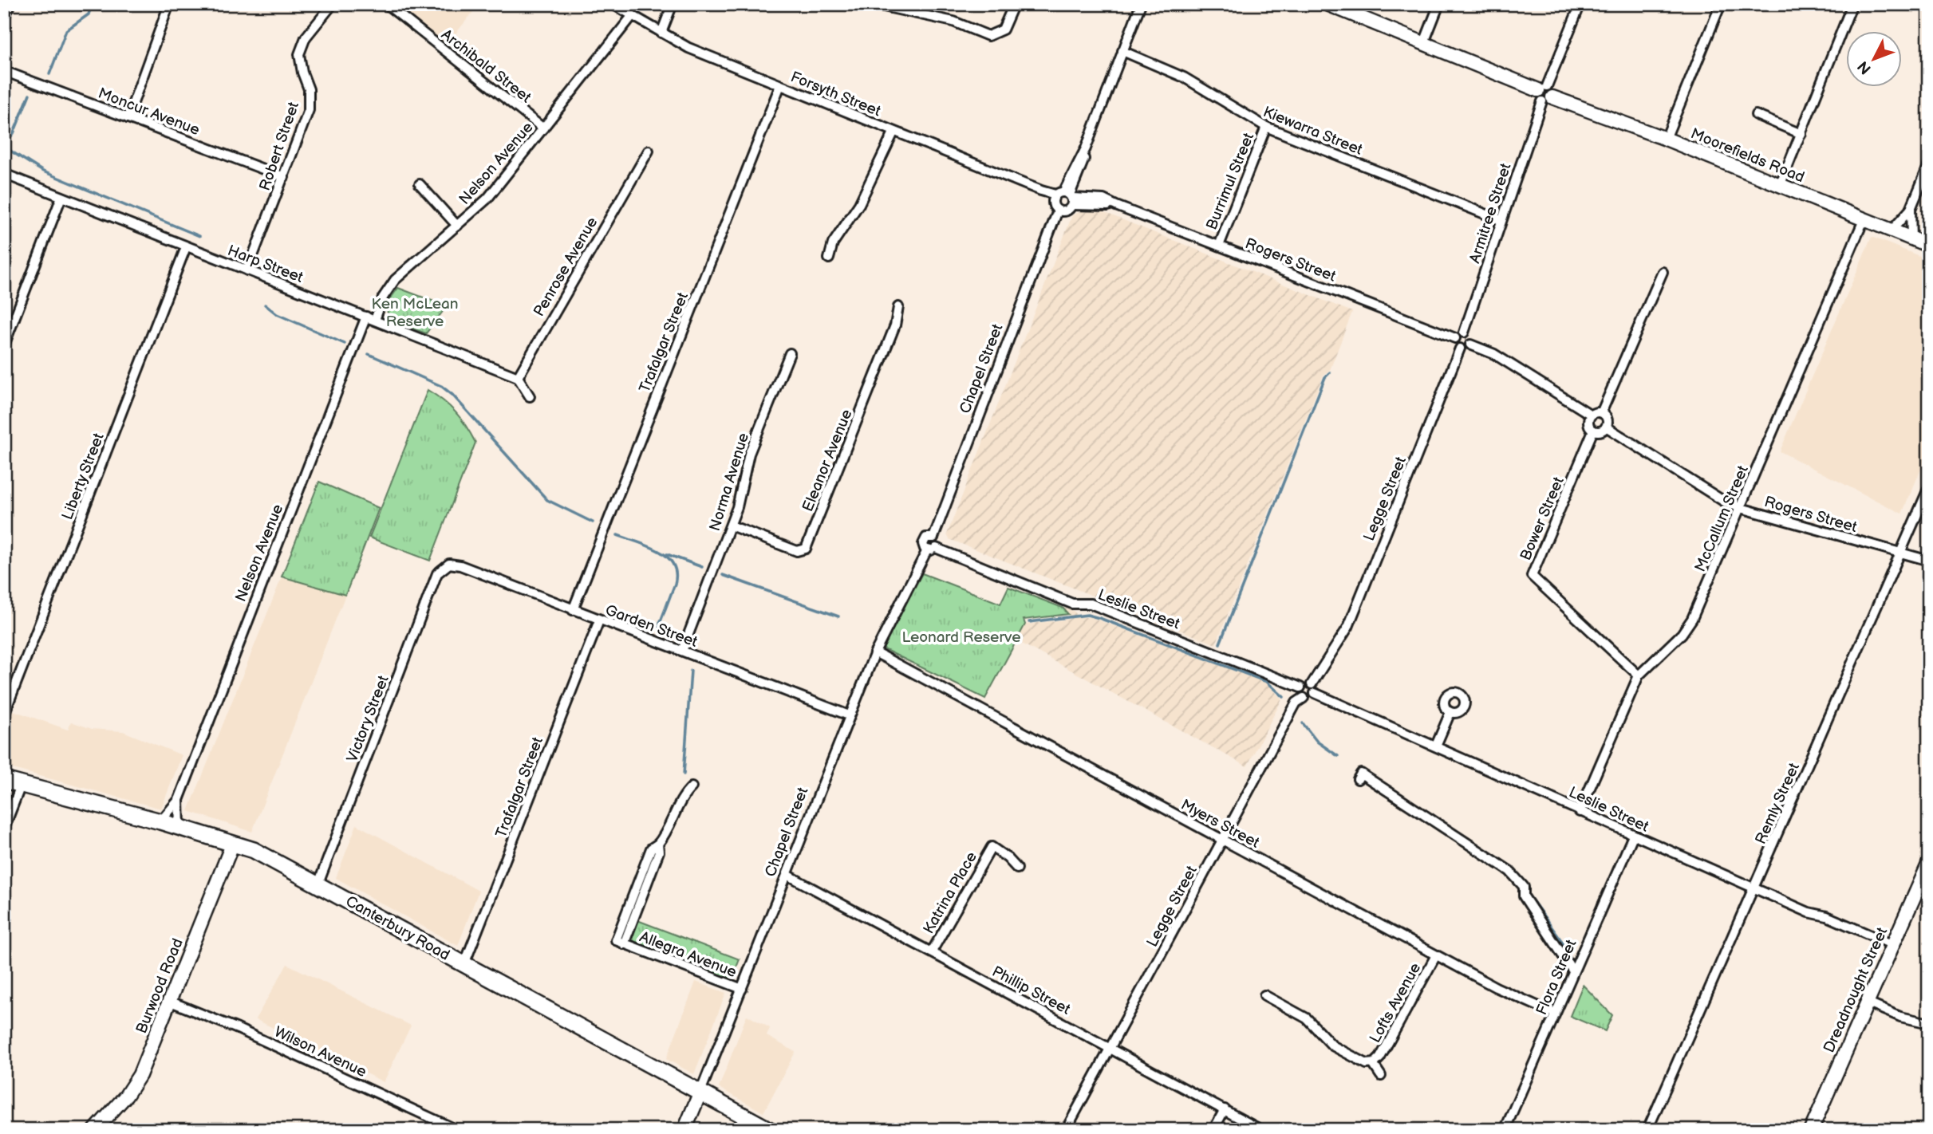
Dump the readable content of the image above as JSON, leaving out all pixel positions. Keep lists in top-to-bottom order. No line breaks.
{"streets":{"highway":["Canterbury Road"],"street":["Archibald Street","Forsyth Street","Moncur Avenue","Kiewarra Street","Robert Street","Moorefields Road","Nelson Avenue","Burrimul Street","Armitree Street","Rogers Street","Harp Street","Penrose Avenue","Trafalgar Street","Chapel Street","Eleanor Avenue","Liberty Street","Norma Avenue","Legge Street","Bower Street","McCallum Street","Leslie Street","Garden Street","Victory Street","Remly Street","Myers Street","Katrina Place","Allegra Avenue","Flora Street","Burwood Road","Phillip Street","Dreadnought Street","Lofts Avenue","Wilson Avenue"]},"crossings":[["Archibald Street","Nelson Avenue"],["Forsyth Street","Nelson Avenue"],["Forsyth Street","Rogers Street"],["Forsyth Street","Trafalgar Street"],["Moncur Avenue","Robert Street"],["Kiewarra Street","Burrimul Street"],["Kiewarra Street","Armitree Street"],["Robert Street","Harp Street"],["Moorefields Road","Armitree Street"],["Moorefields Road","McCallum Street"],["Nelson Avenue","Harp Street"],["Nelson Avenue","Canterbury Road"],["Burrimul Street","Rogers Street"],["Armitree Street","Rogers Street"],["Armitree Street","Legge Street"],["Rogers Street","Legge Street"],["Rogers Street","Bower Street"],["Rogers Street","McCallum Street"],["Rogers Street","Remly Street"],["Harp Street","Penrose Avenue"],["Harp Street","Liberty Street"],["Trafalgar Street","Garden Street"],["Trafalgar Street","Canterbury Road"],["Chapel Street","Leslie Street"],["Chapel Street","Garden Street"],["Chapel Street","Myers Street"],["Chapel Street","Canterbury Road"],["Chapel Street","Allegra Avenue"],["Chapel Street","Phillip Street"],["Eleanor Avenue","Norma Avenue"],["Norma Avenue","Garden Street"],["Legge Street","Leslie Street"],["Legge Street","Myers Street"],["Legge Street","Phillip Street"],["Bower Street","McCallum Street"],["McCallum Street","Leslie Street"],["Leslie Street","Remly Street"],["Leslie Street","Flora Street"],["Leslie Street","Dreadnought Street"],["Garden Street","Victory Street"],["Victory Street","Canterbury Road"],["Myers Street","Flora Street"],["Myers Street","Lofts Avenue"],["Katrina Place","Phillip Street"],["Canterbury Road","Burwood Road"],["Burwood Road","Wilson Avenue"]],"parks":["Ken McLean Reserve","Leonard Reserve"],"north":"bottom left"}
